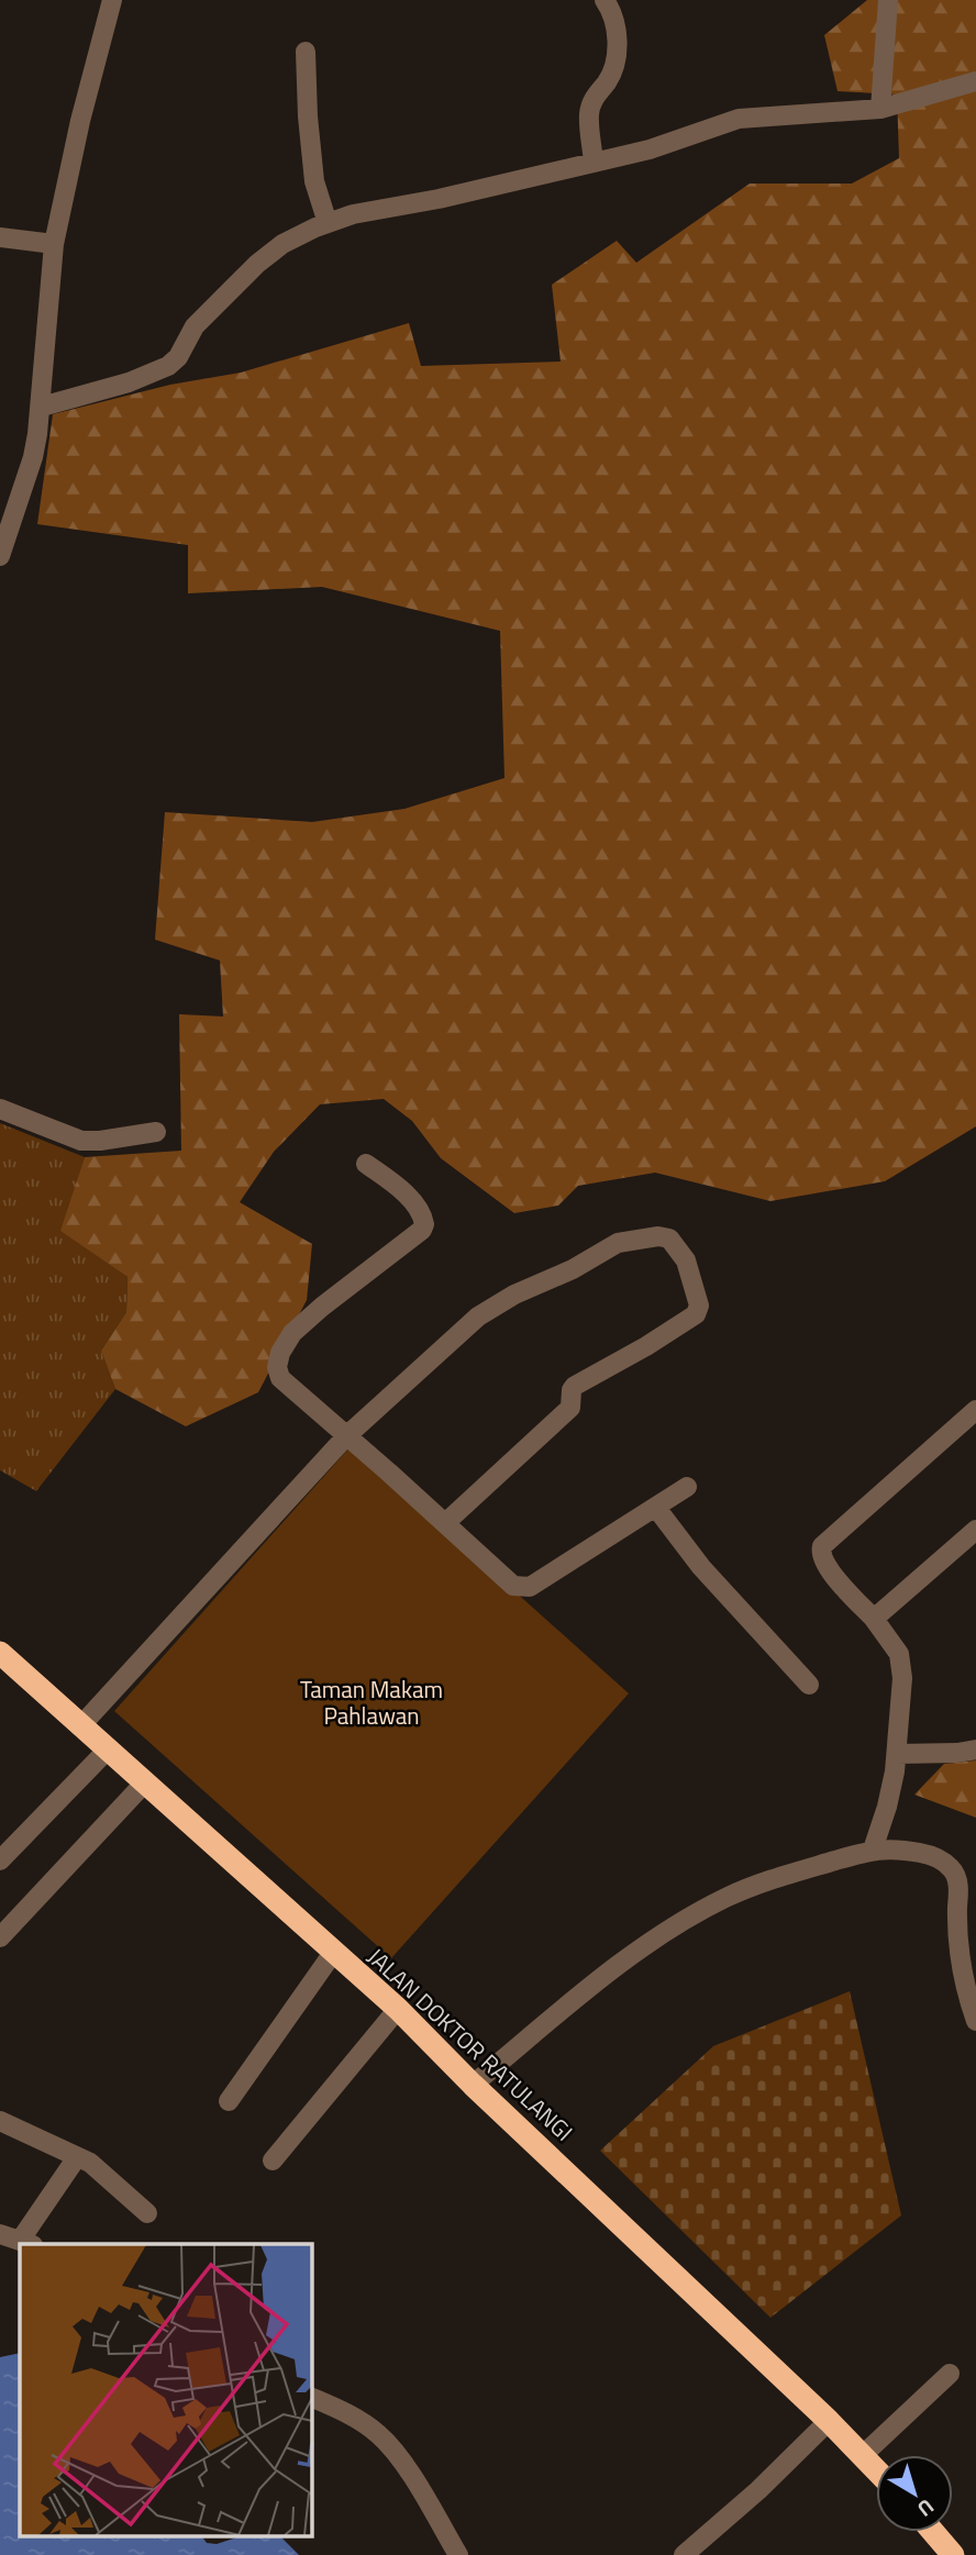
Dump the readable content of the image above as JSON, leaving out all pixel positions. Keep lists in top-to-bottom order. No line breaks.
{"streets":{"highway":["JALAN DOKTOR RATULANGI"]},"parks":["Taman Makam Pahlawan"],"north":"bottom right"}
